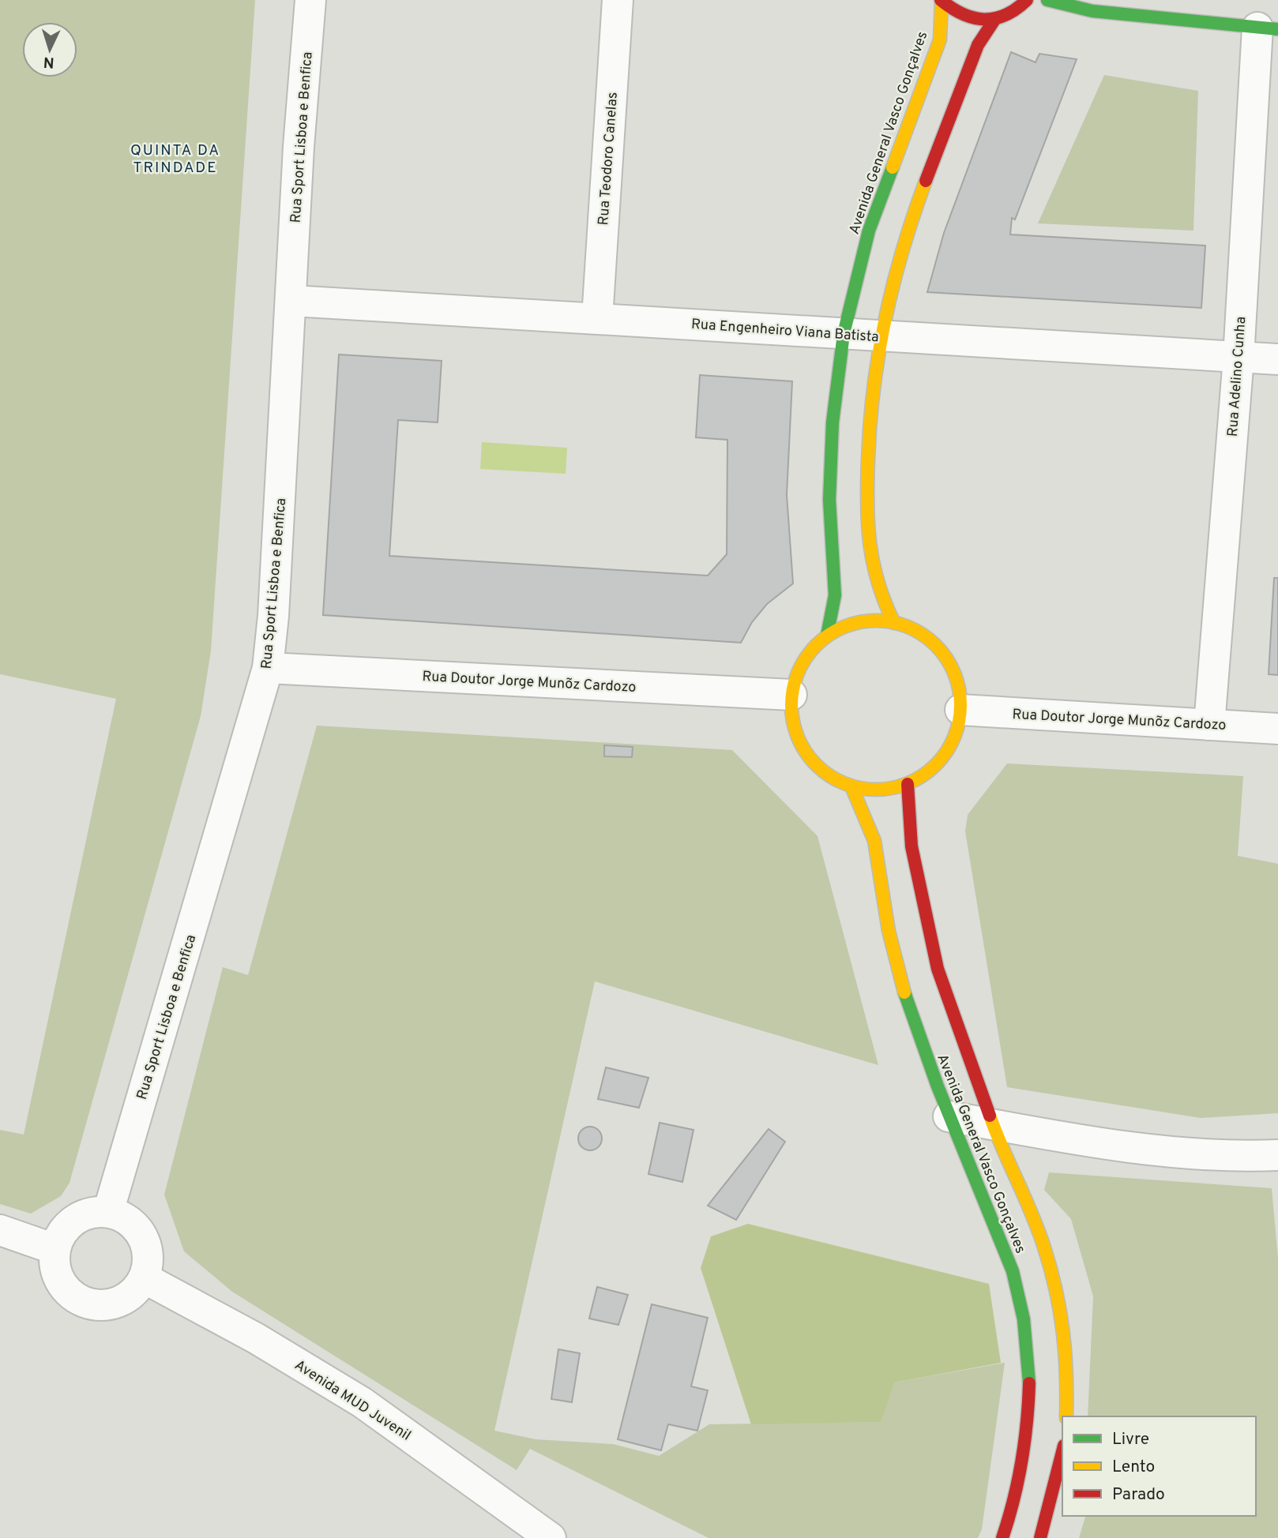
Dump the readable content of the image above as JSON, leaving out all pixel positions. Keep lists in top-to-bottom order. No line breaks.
{"streets":{"main road":["Avenida General Vasco Gonçalves"],"street":["Rua Sport Lisboa e Benfica","Rua Teodoro Canelas","Rua Engenheiro Viana Batista","Rua Adelino Cunha","Rua Doutor Jorge Munõz Cardozo","Avenida MUD Juvenil"]},"crossings":[["Avenida General Vasco Gonçalves","Rua Engenheiro Viana Batista"],["Avenida General Vasco Gonçalves","Rua Doutor Jorge Munõz Cardozo"],["Rua Sport Lisboa e Benfica","Rua Engenheiro Viana Batista"],["Rua Sport Lisboa e Benfica","Rua Doutor Jorge Munõz Cardozo"],["Rua Sport Lisboa e Benfica","Avenida MUD Juvenil"],["Rua Teodoro Canelas","Rua Engenheiro Viana Batista"],["Rua Engenheiro Viana Batista","Rua Adelino Cunha"],["Rua Adelino Cunha","Rua Doutor Jorge Munõz Cardozo"]],"districts":["QUINTA DA TRINDADE"],"legend":["Livre","Lento","Parado"],"north":"bottom"}
